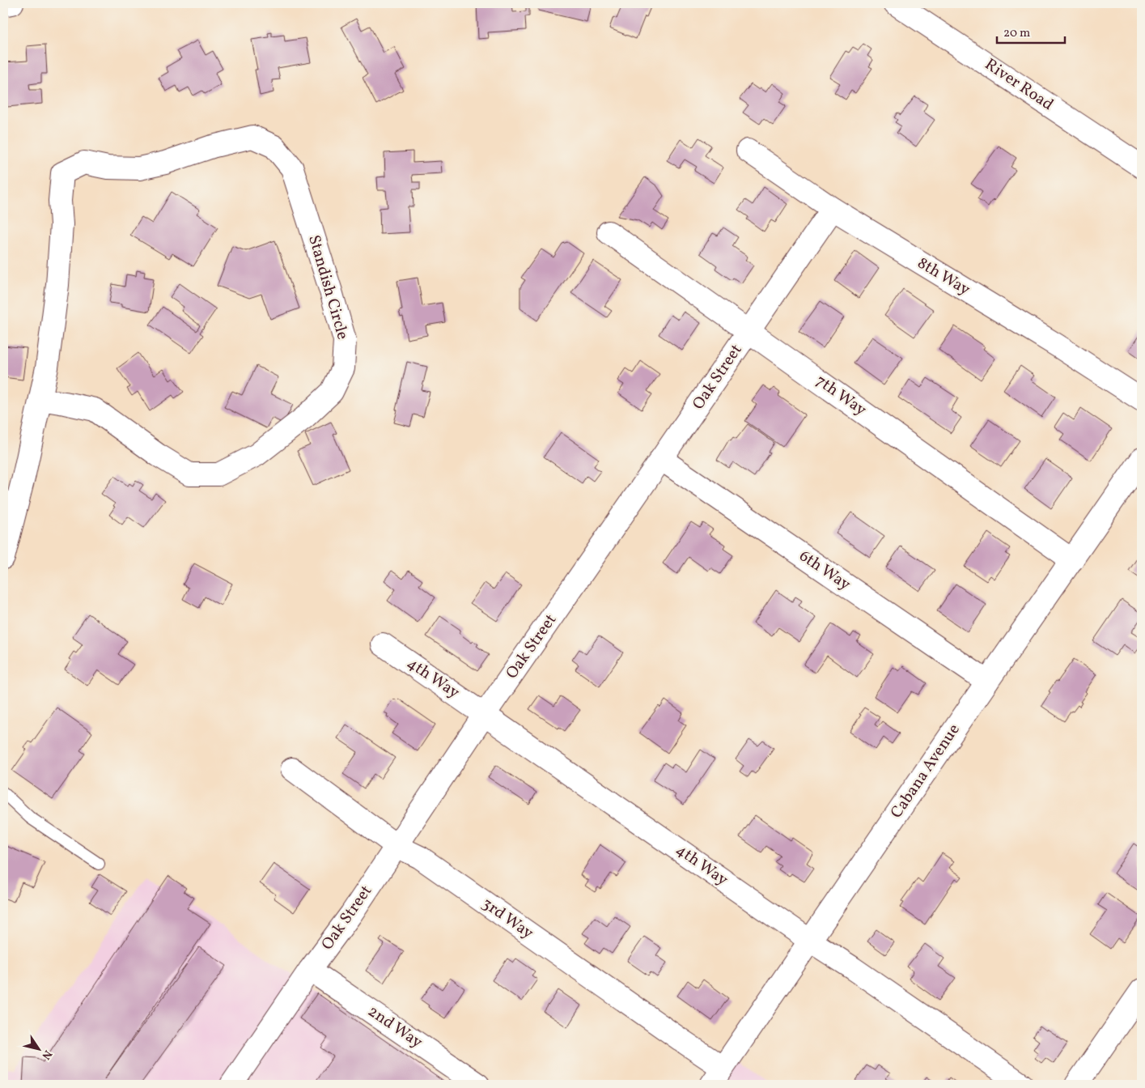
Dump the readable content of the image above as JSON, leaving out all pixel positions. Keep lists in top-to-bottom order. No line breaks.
{"streets":{"street":["River Road","8th Way","Standish Circle","Oak Street","7th Way","6th Way","4th Way","Cabana Avenue","3rd Way","2nd Way"]},"crossings":[["8th Way","Oak Street"],["Oak Street","7th Way"],["Oak Street","6th Way"],["Oak Street","4th Way"],["Oak Street","3rd Way"],["Oak Street","2nd Way"],["7th Way","Cabana Avenue"],["6th Way","Cabana Avenue"],["4th Way","Cabana Avenue"],["Cabana Avenue","3rd Way"]],"scale_bar":"20 m","north":"bottom right"}
